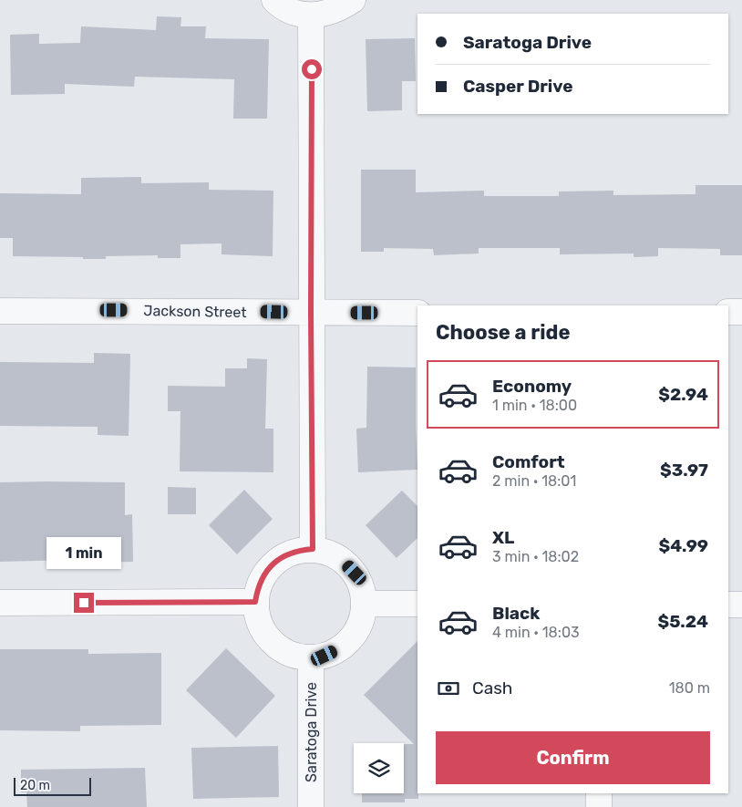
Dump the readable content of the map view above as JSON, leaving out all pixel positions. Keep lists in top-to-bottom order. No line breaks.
{"streets":{"street":["Jackson Street","Saratoga Drive"]},"scale_bar":"20 m","page":{"banner":["Saratoga Drive","Casper Drive"],"heading":"Choose a ride","list":[{"name":"Economy","note":"1 min · 18:00","value":"$2.94"},{"name":"Comfort","note":"2 min · 18:01","value":"$3.97"},{"name":"XL","note":"3 min · 18:02","value":"$4.99"},{"name":"Black","note":"4 min · 18:03","value":"$5.24"}],"bubble":"1 min","pay":["Cash","180 m"],"buttons":"Confirm","scale":"20 m"}}
